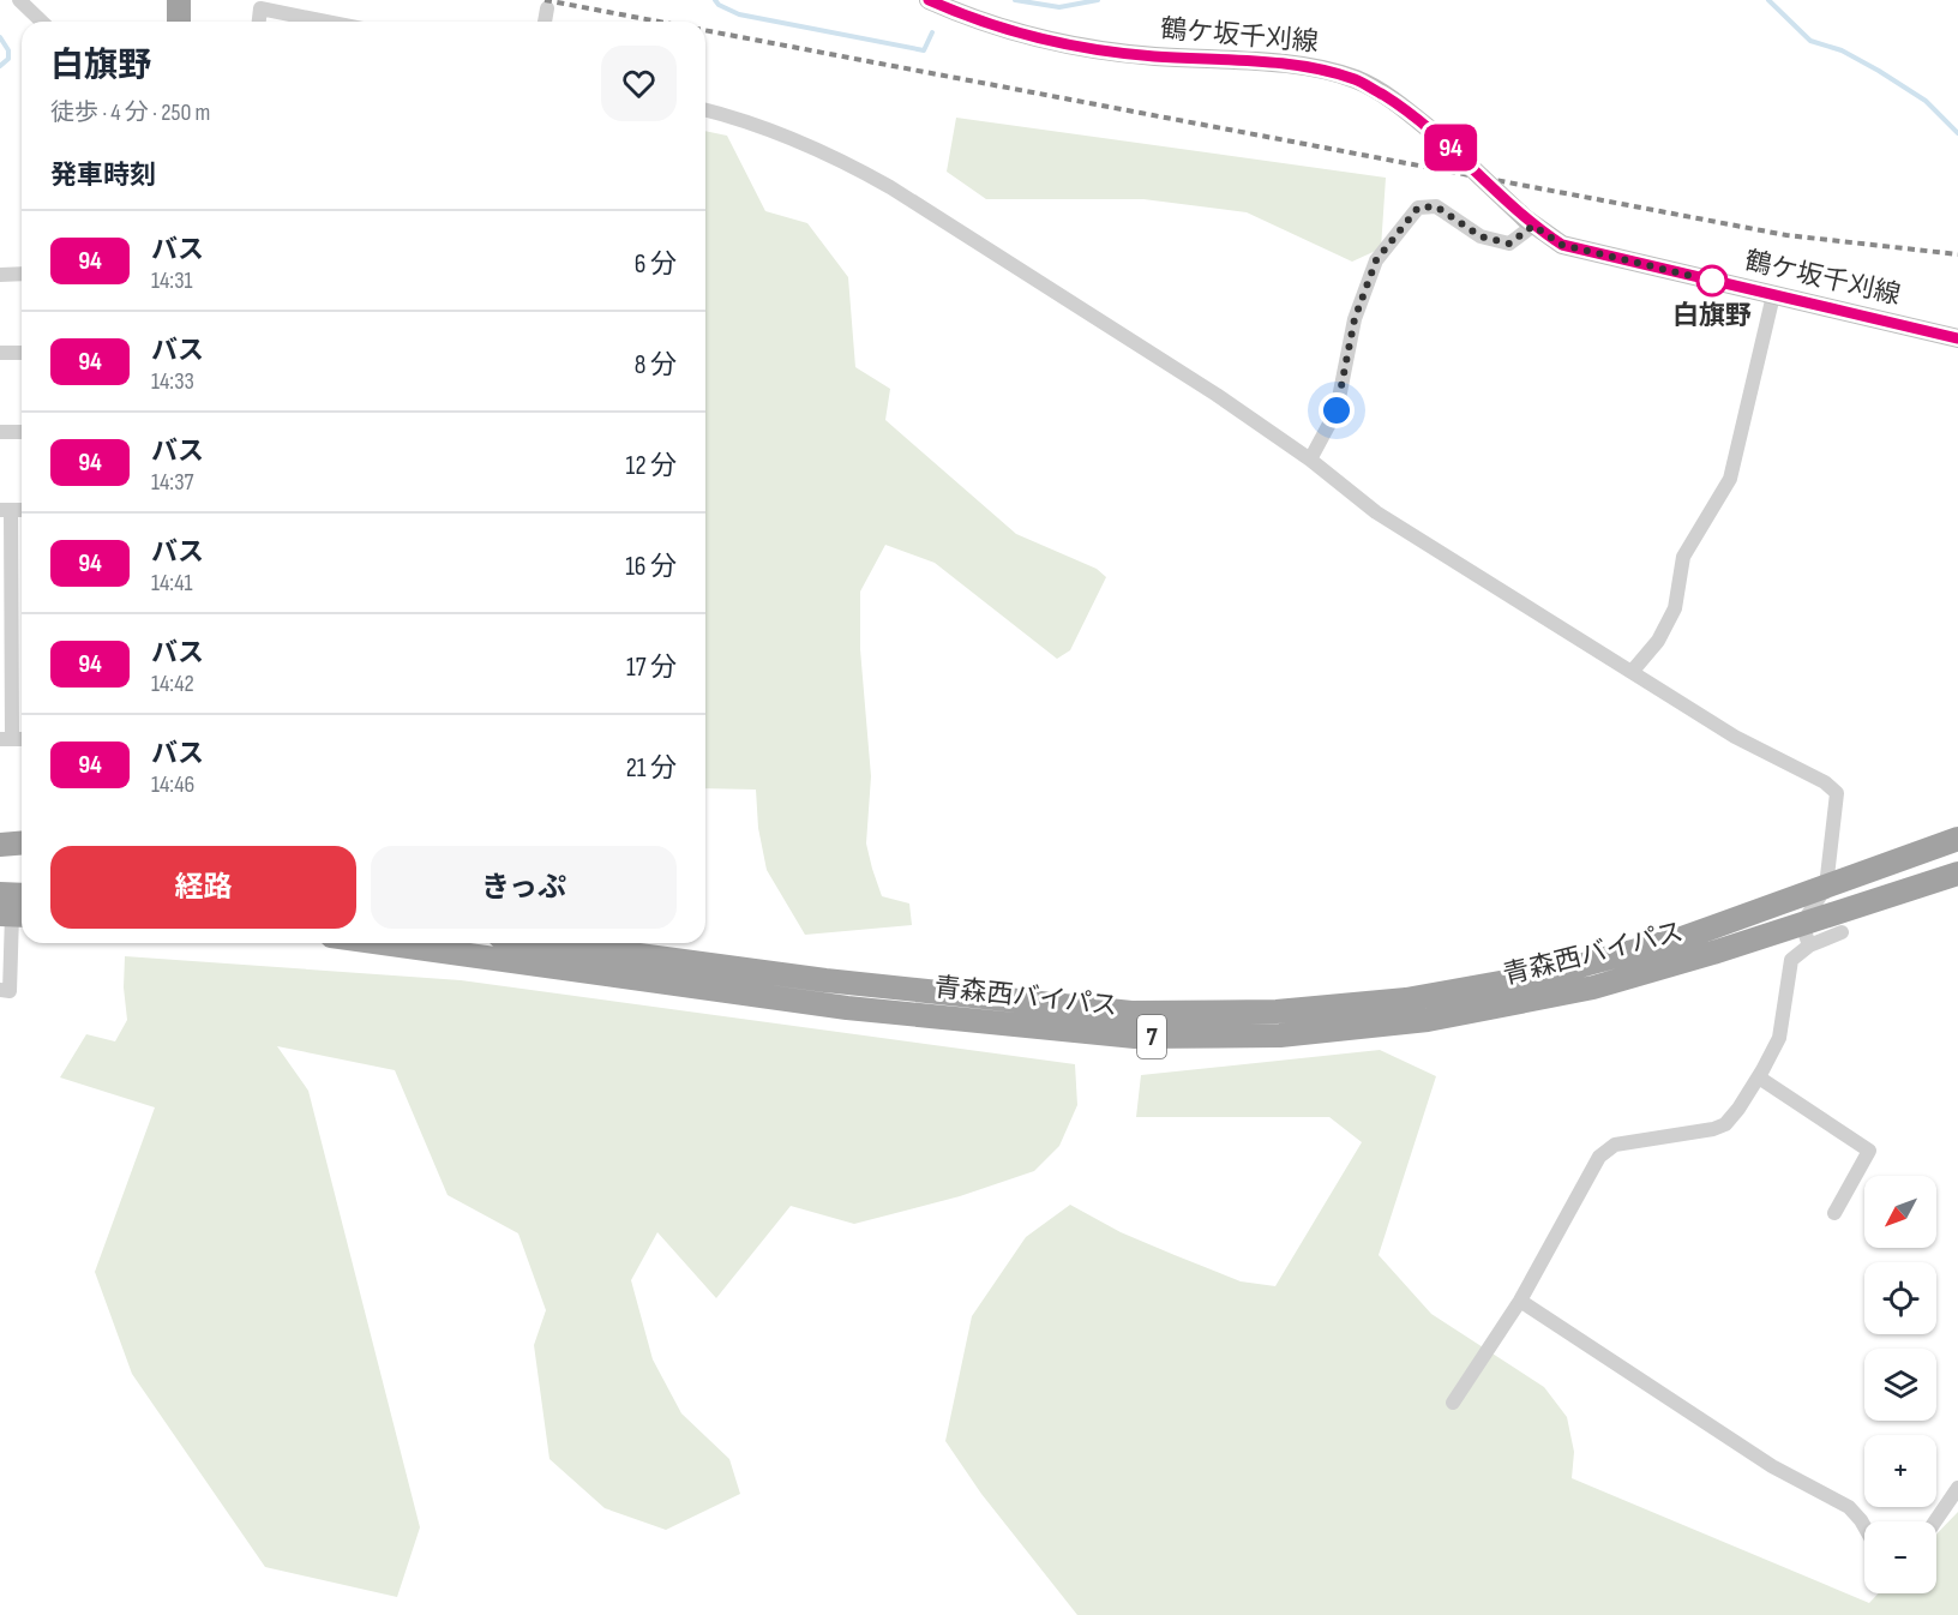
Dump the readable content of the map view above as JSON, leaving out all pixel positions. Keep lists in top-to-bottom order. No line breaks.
{"streets":{"highway":["青森西バイパス","7"],"main road":["鶴ケ坂千刈線"]},"places":["白旗野"],"lines":["bus line 94"],"north":"bottom left","page":{"on_map":"94","heading":[["白旗野","徒歩 · 4 分 · 250 m"],"発車時刻"],"list":[{"mark":"94","name":"バス","note":"14:31","value":"6 分"},{"mark":"94","name":"バス","note":"14:33","value":"8 分"},{"mark":"94","name":"バス","note":"14:37","value":"12 分"},{"mark":"94","name":"バス","note":"14:41","value":"16 分"},{"mark":"94","name":"バス","note":"14:42","value":"17 分"},{"mark":"94","name":"バス","note":"14:46","value":"21 分"}],"buttons":["経路","きっぷ"],"map_buttons":["+","−"]}}
